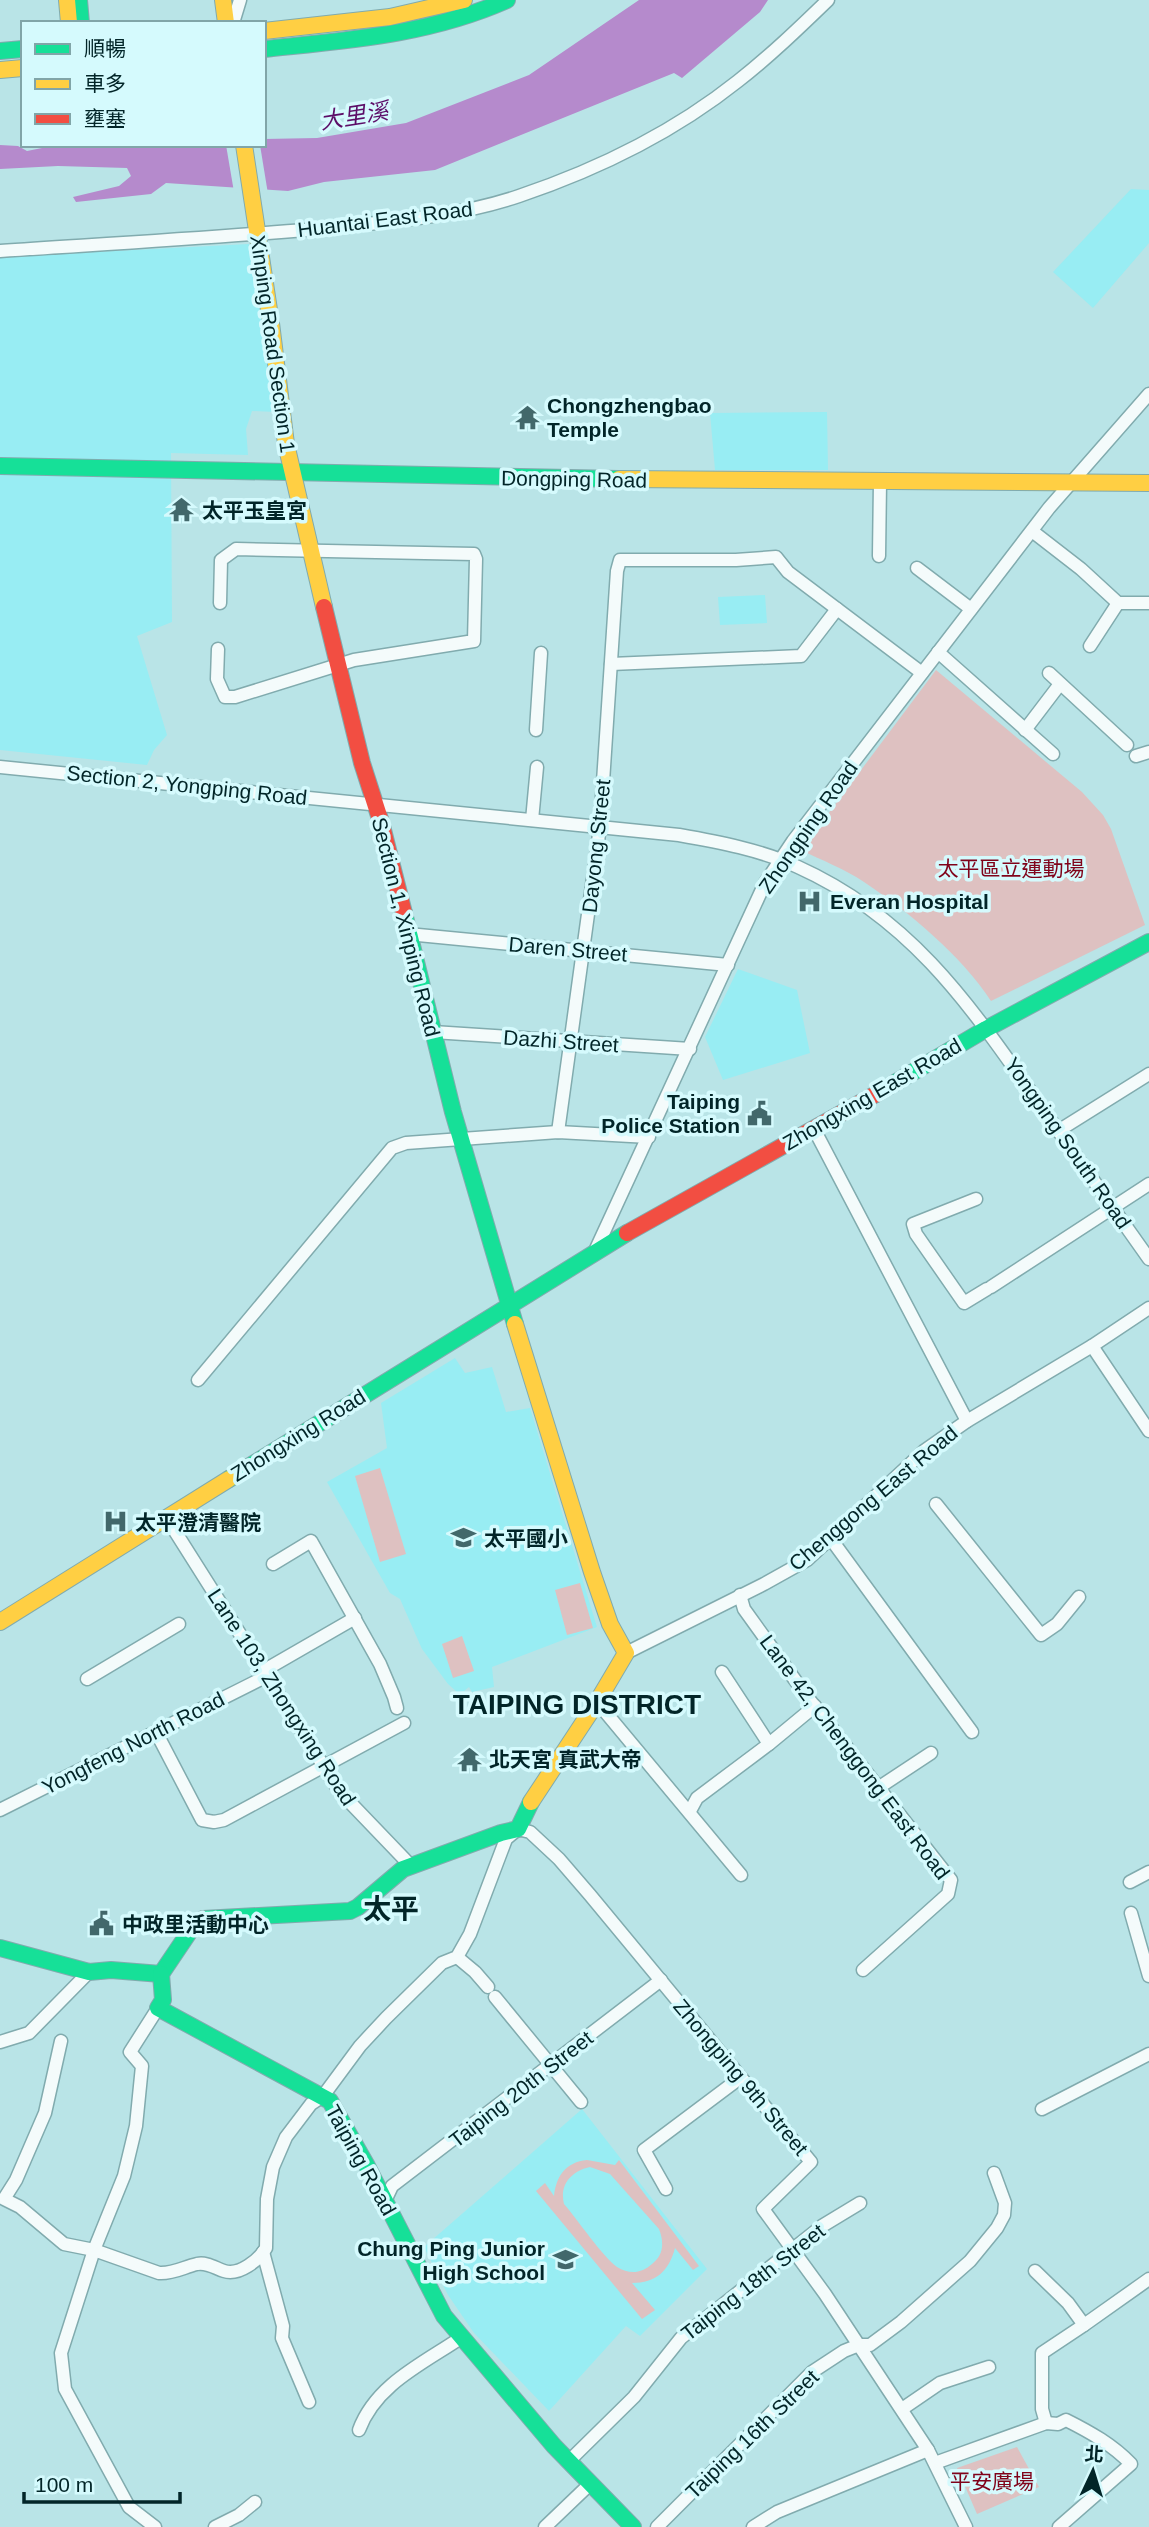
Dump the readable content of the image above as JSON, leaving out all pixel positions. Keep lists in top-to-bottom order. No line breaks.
{"streets":{"street":["Huantai East Road","Xinping Road Section 1","Dongping Road","Section 2, Yongping Road","Zhongping Road","Dayong Street","Section 1, Xinping Road","Daren Street","Dazhi Street","Zhongxing East Road","Yongping South Road","Zhongxing Road","Chenggong East Road","Lane 103, Zhongxing Road","Yongfeng North Road","Lane 42, Chenggong East Road","Zhongping 9th Street","Taiping 20th Street","Taiping Road","Taiping 18th Street","Taiping 16th Street"]},"crossings":[["Huantai East Road","Xinping Road Section 1"],["Xinping Road Section 1","Dongping Road"],["Xinping Road Section 1","Section 1, Xinping Road"],["Dongping Road","Zhongping Road"],["Dongping Road","Section 1, Xinping Road"],["Section 2, Yongping Road","Zhongping Road"],["Section 2, Yongping Road","Dayong Street"],["Section 2, Yongping Road","Section 1, Xinping Road"],["Section 2, Yongping Road","Yongping South Road"],["Zhongping Road","Daren Street"],["Zhongping Road","Dazhi Street"],["Zhongping Road","Zhongxing East Road"],["Zhongping Road","Yongping South Road"],["Zhongping Road","Zhongxing Road"],["Dayong Street","Daren Street"],["Dayong Street","Dazhi Street"],["Section 1, Xinping Road","Daren Street"],["Section 1, Xinping Road","Dazhi Street"],["Section 1, Xinping Road","Zhongxing Road"],["Section 1, Xinping Road","Chenggong East Road"],["Zhongxing East Road","Yongping South Road"],["Zhongxing East Road","Zhongxing Road"],["Zhongxing Road","Lane 103, Zhongxing Road"],["Chenggong East Road","Lane 42, Chenggong East Road"],["Lane 103, Zhongxing Road","Yongfeng North Road"],["Zhongping 9th Street","Taiping 20th Street"],["Zhongping 9th Street","Taiping 18th Street"],["Zhongping 9th Street","Taiping 16th Street"],["Taiping 20th Street","Taiping Road"],["Taiping Road","Taiping 18th Street"]],"districts":["TAIPING DISTRICT","太平"],"water":["大里溪"],"parks":["太平區立運動場","平安廣場"],"places":{"temple":["Chongzhengbao Temple","太平玉皇宮","北天宮 真武大帝"],"hospital":["Everan Hospital","太平澄清醫院"],"public building":["Taiping Police Station","中政里活動中心"],"school or university":["太平國小","Chung Ping Junior High School"]},"legend":["順暢","車多","壅塞"],"scale_bar":"100 m","north":"top"}
